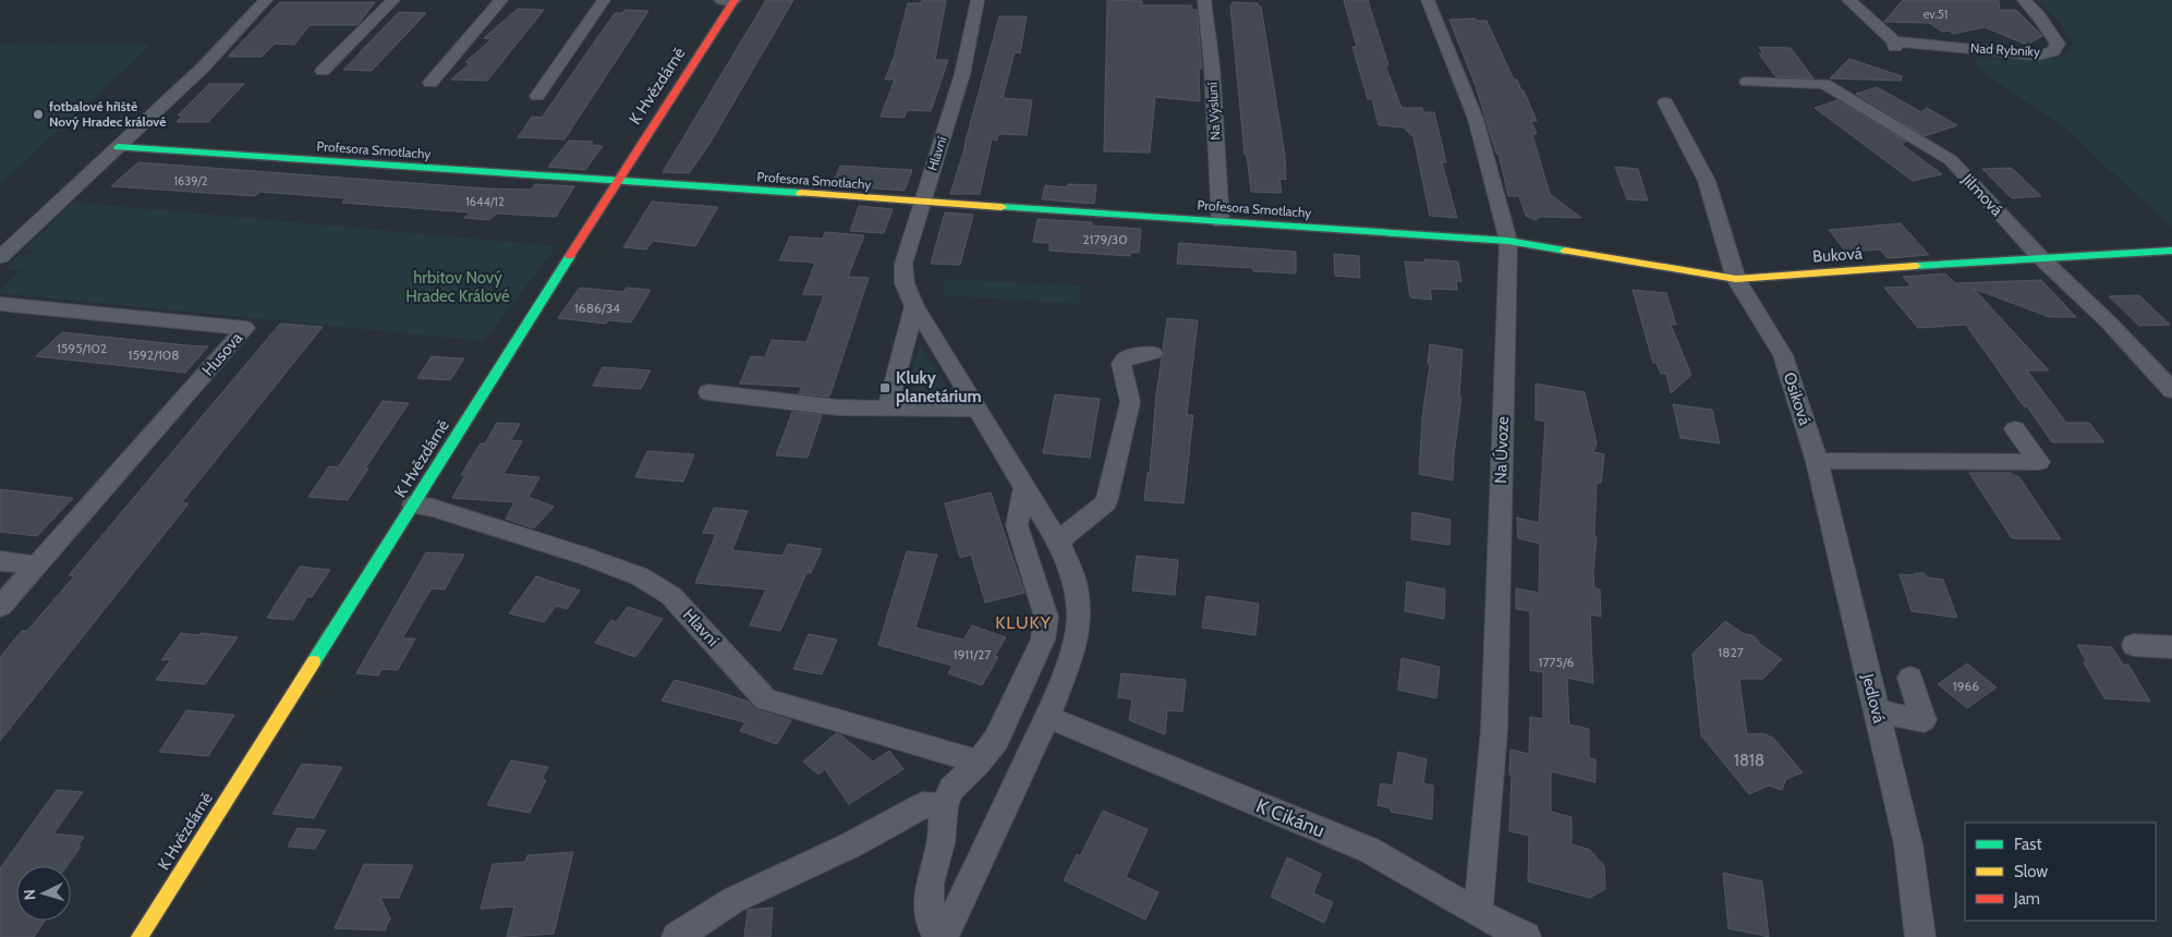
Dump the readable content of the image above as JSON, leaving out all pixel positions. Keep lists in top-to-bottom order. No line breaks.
{"streets":{"street":["Nad Rybníky","K Hvězdárně","Na Výsluní","Profesora Smotlachy","Hlavní","Jilmová","Buková","Husova","Osiková","Na Úvoze","Jedlová","K Cikánu"]},"crossings":[["K Hvězdárně","Profesora Smotlachy"],["K Hvězdárně","Hlavní"],["Na Výsluní","Profesora Smotlachy"],["Profesora Smotlachy","Hlavní"],["Profesora Smotlachy","Buková"],["Profesora Smotlachy","Na Úvoze"],["Hlavní","K Cikánu"],["Jilmová","Buková"],["Buková","Osiková"],["Buková","Na Úvoze"],["Osiková","Jedlová"],["Na Úvoze","K Cikánu"]],"districts":["KLUKY"],"parks":["hrbitov Nový Hradec Králové"],"places":{"other":["fotbalové hřiště Nový Hradec králové"],"transit":["Kluky planetárium"]},"house_numbers":["ev.51","1639/2","1644/12","2179/30","1686/34","1595/102","1592/108","1827","1911/27","1775/6","1966","1818"],"legend":["Fast","Slow","Jam"],"north":"left"}
